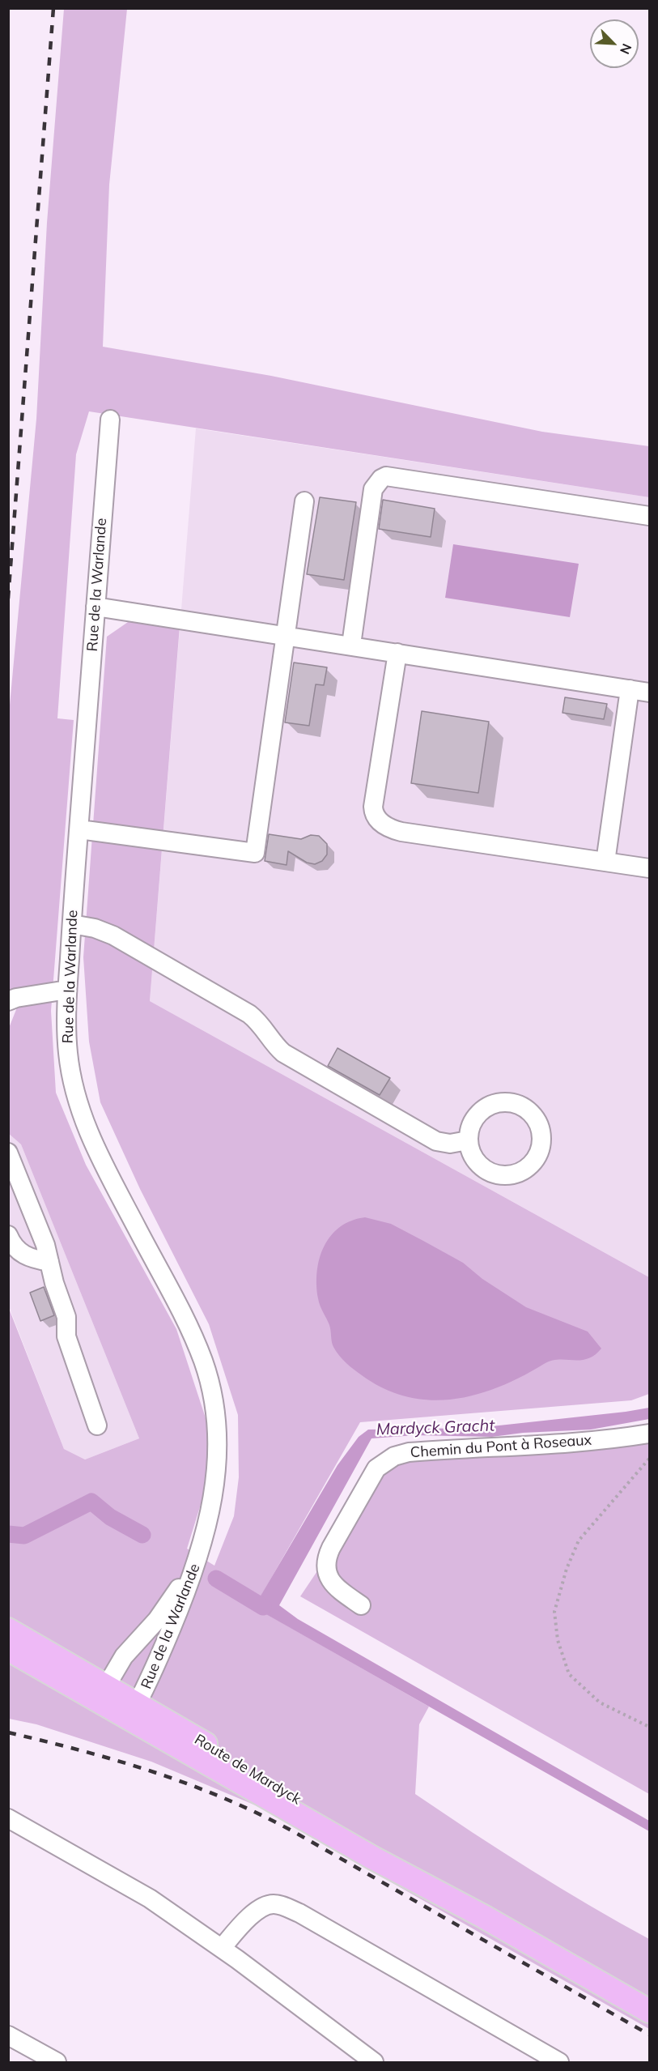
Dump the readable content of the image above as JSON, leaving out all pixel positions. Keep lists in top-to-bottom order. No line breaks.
{"streets":{"main road":["Route de Mardyck"],"street":["Rue de la Warlande","Chemin du Pont à Roseaux"]},"crossings":[["Rue de la Warlande","Route de Mardyck"]],"water":["Mardyck Gracht"],"north":"bottom right"}
